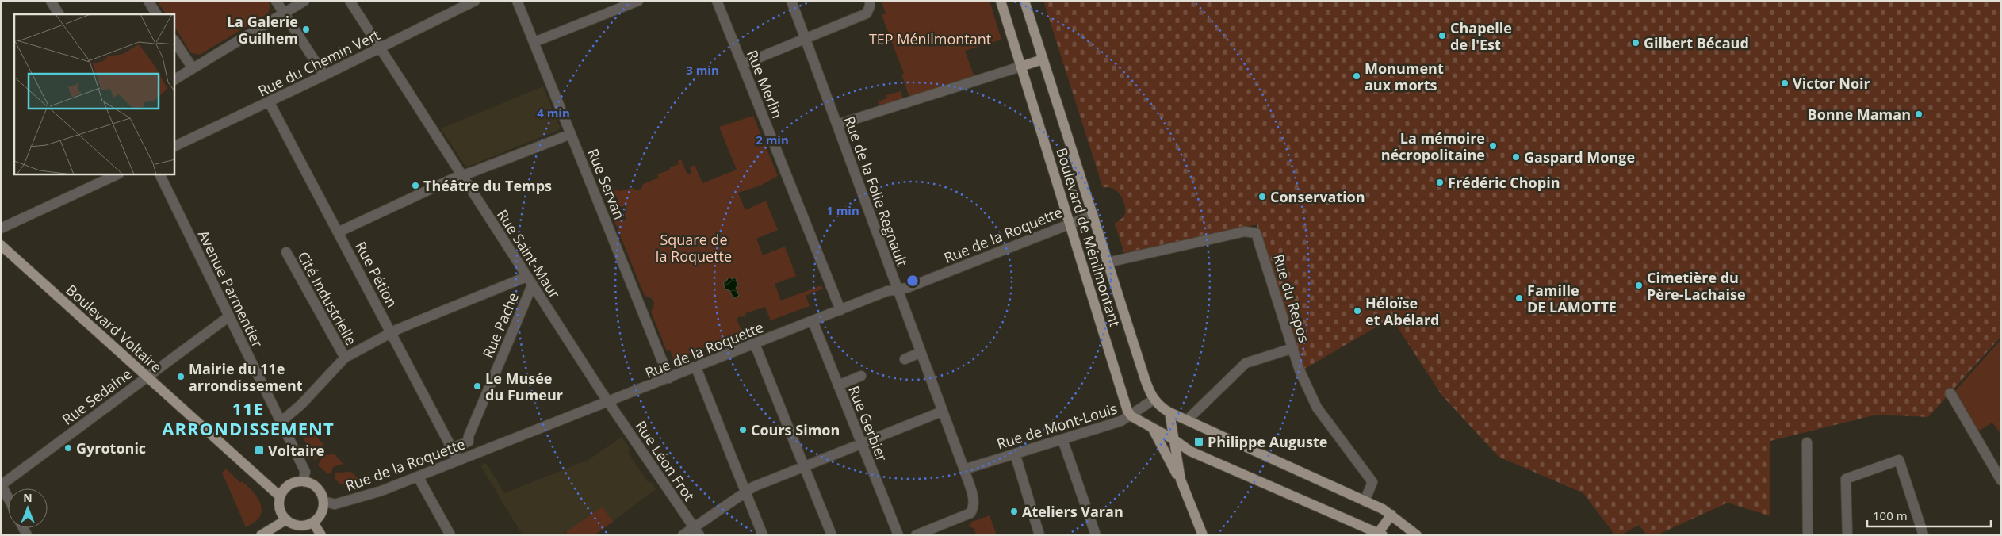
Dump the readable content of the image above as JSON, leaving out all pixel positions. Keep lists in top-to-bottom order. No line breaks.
{"streets":{"main road":["Boulevard de Ménilmontant","Boulevard Voltaire"],"street":["Rue du Chemin Vert","Rue Merlin","Rue Servan","Rue de la Folie Regnault","Rue de la Roquette","Rue Saint-Maur","Rue Pétion","Avenue Parmentier","Cité Industrielle","Rue du Repos","Rue Pache","Rue Sedaine","Rue Gerbier","Rue de Mont-Louis","Rue Léon Frot"]},"crossings":[["Rue du Chemin Vert","Rue Saint-Maur"],["Rue du Chemin Vert","Rue Pétion"],["Rue Merlin","Rue de la Roquette"],["Rue Servan","Rue de la Roquette"],["Rue de la Folie Regnault","Rue de la Roquette"],["Rue de la Folie Regnault","Rue de Mont-Louis"],["Rue de la Roquette","Boulevard de Ménilmontant"],["Rue de la Roquette","Rue Saint-Maur"],["Rue de la Roquette","Rue Pétion"],["Rue de la Roquette","Avenue Parmentier"],["Rue de la Roquette","Boulevard Voltaire"],["Rue de la Roquette","Rue Gerbier"],["Rue de la Roquette","Rue Léon Frot"],["Boulevard de Ménilmontant","Rue du Repos"],["Boulevard de Ménilmontant","Rue de Mont-Louis"],["Rue Saint-Maur","Rue Pache"],["Rue Saint-Maur","Rue Léon Frot"],["Avenue Parmentier","Boulevard Voltaire"],["Avenue Parmentier","Rue Sedaine"],["Boulevard Voltaire","Rue Sedaine"]],"districts":["11E ARRONDISSEMENT"],"parks":["TEP Ménilmontant","Square de la Roquette"],"places":{"other":["La Galerie Guilhem","Chapelle de l'Est","Gilbert Bécaud","Monument aux morts","Victor Noir","Bonne Maman","La mémoire nécropolitaine","Gaspard Monge","Frédéric Chopin","Théâtre du Temps","Conservation","Cimetière du Père-Lachaise","Famille DE LAMOTTE","Héloïse et Abélard","Mairie du 11e arrondissement","Le Musée du Fumeur","Cours Simon","Gyrotonic","Ateliers Varan"],"transit":["Philippe Auguste","Voltaire"]},"scale_bar":"100 m","north":"top","rings":["3 min","4 min","2 min","1 min"]}
